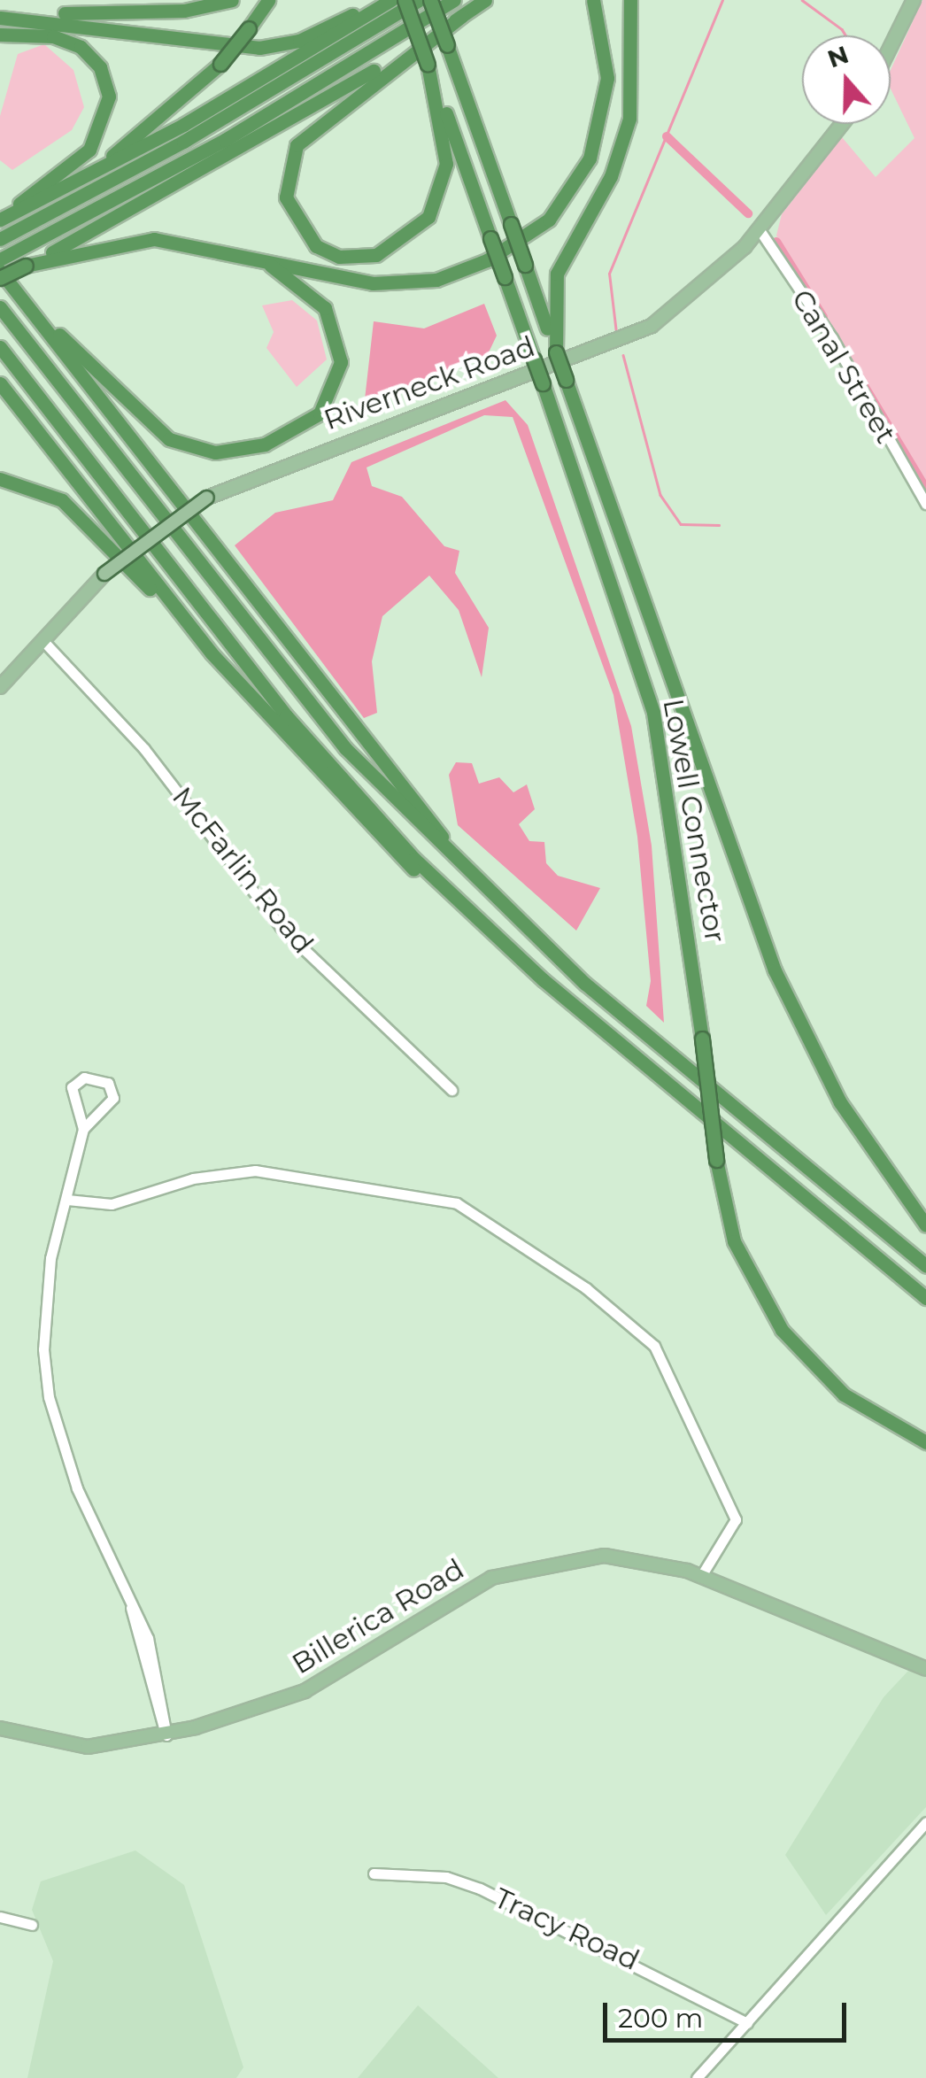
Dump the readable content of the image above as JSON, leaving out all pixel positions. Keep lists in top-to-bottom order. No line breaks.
{"streets":{"highway":["Lowell Connector"],"main road":["Riverneck Road","Billerica Road"],"street":["Canal Street","McFarlin Road","Tracy Road"]},"crossings":[["Canal Street","Riverneck Road"],["Riverneck Road","McFarlin Road"]],"scale_bar":"200 m","north":"top"}
